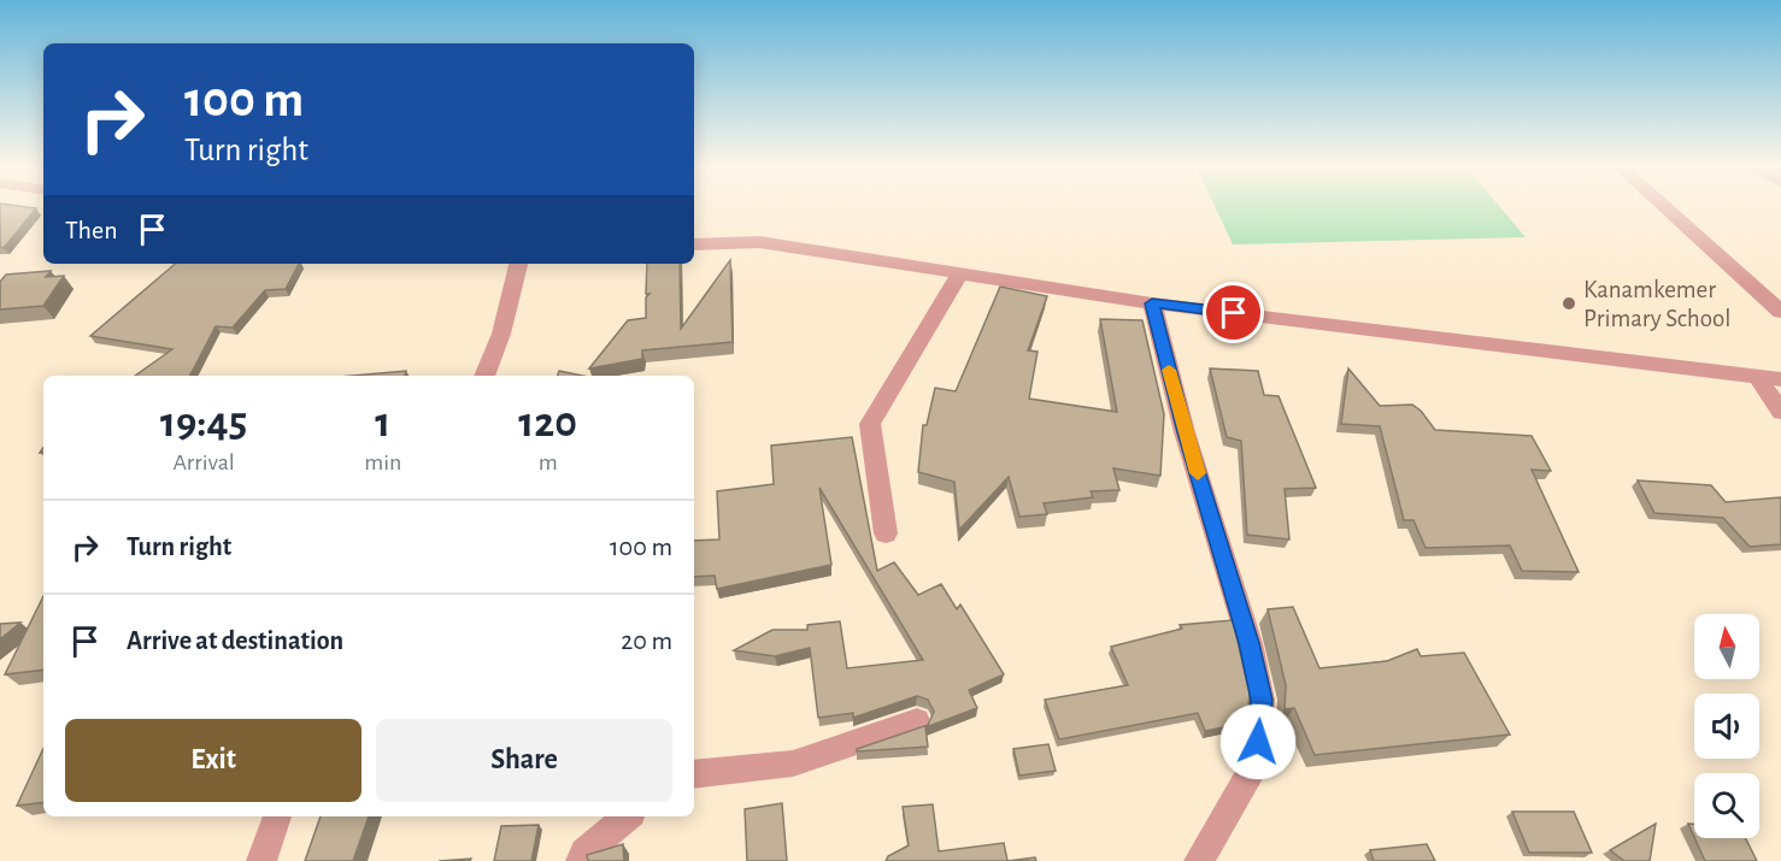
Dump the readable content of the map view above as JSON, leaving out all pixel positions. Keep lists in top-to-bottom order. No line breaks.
{"places":["Kanamkemer Primary School"],"north":"top","page":{"turn":["100 m","Turn right"],"then":"Then","eta":["19:45","Arrival","1","min","120","m"],"list":[{"name":"Turn right","value":"100 m"},{"name":"Arrive at destination","value":"20 m"}],"buttons":["Exit","Share"]}}
